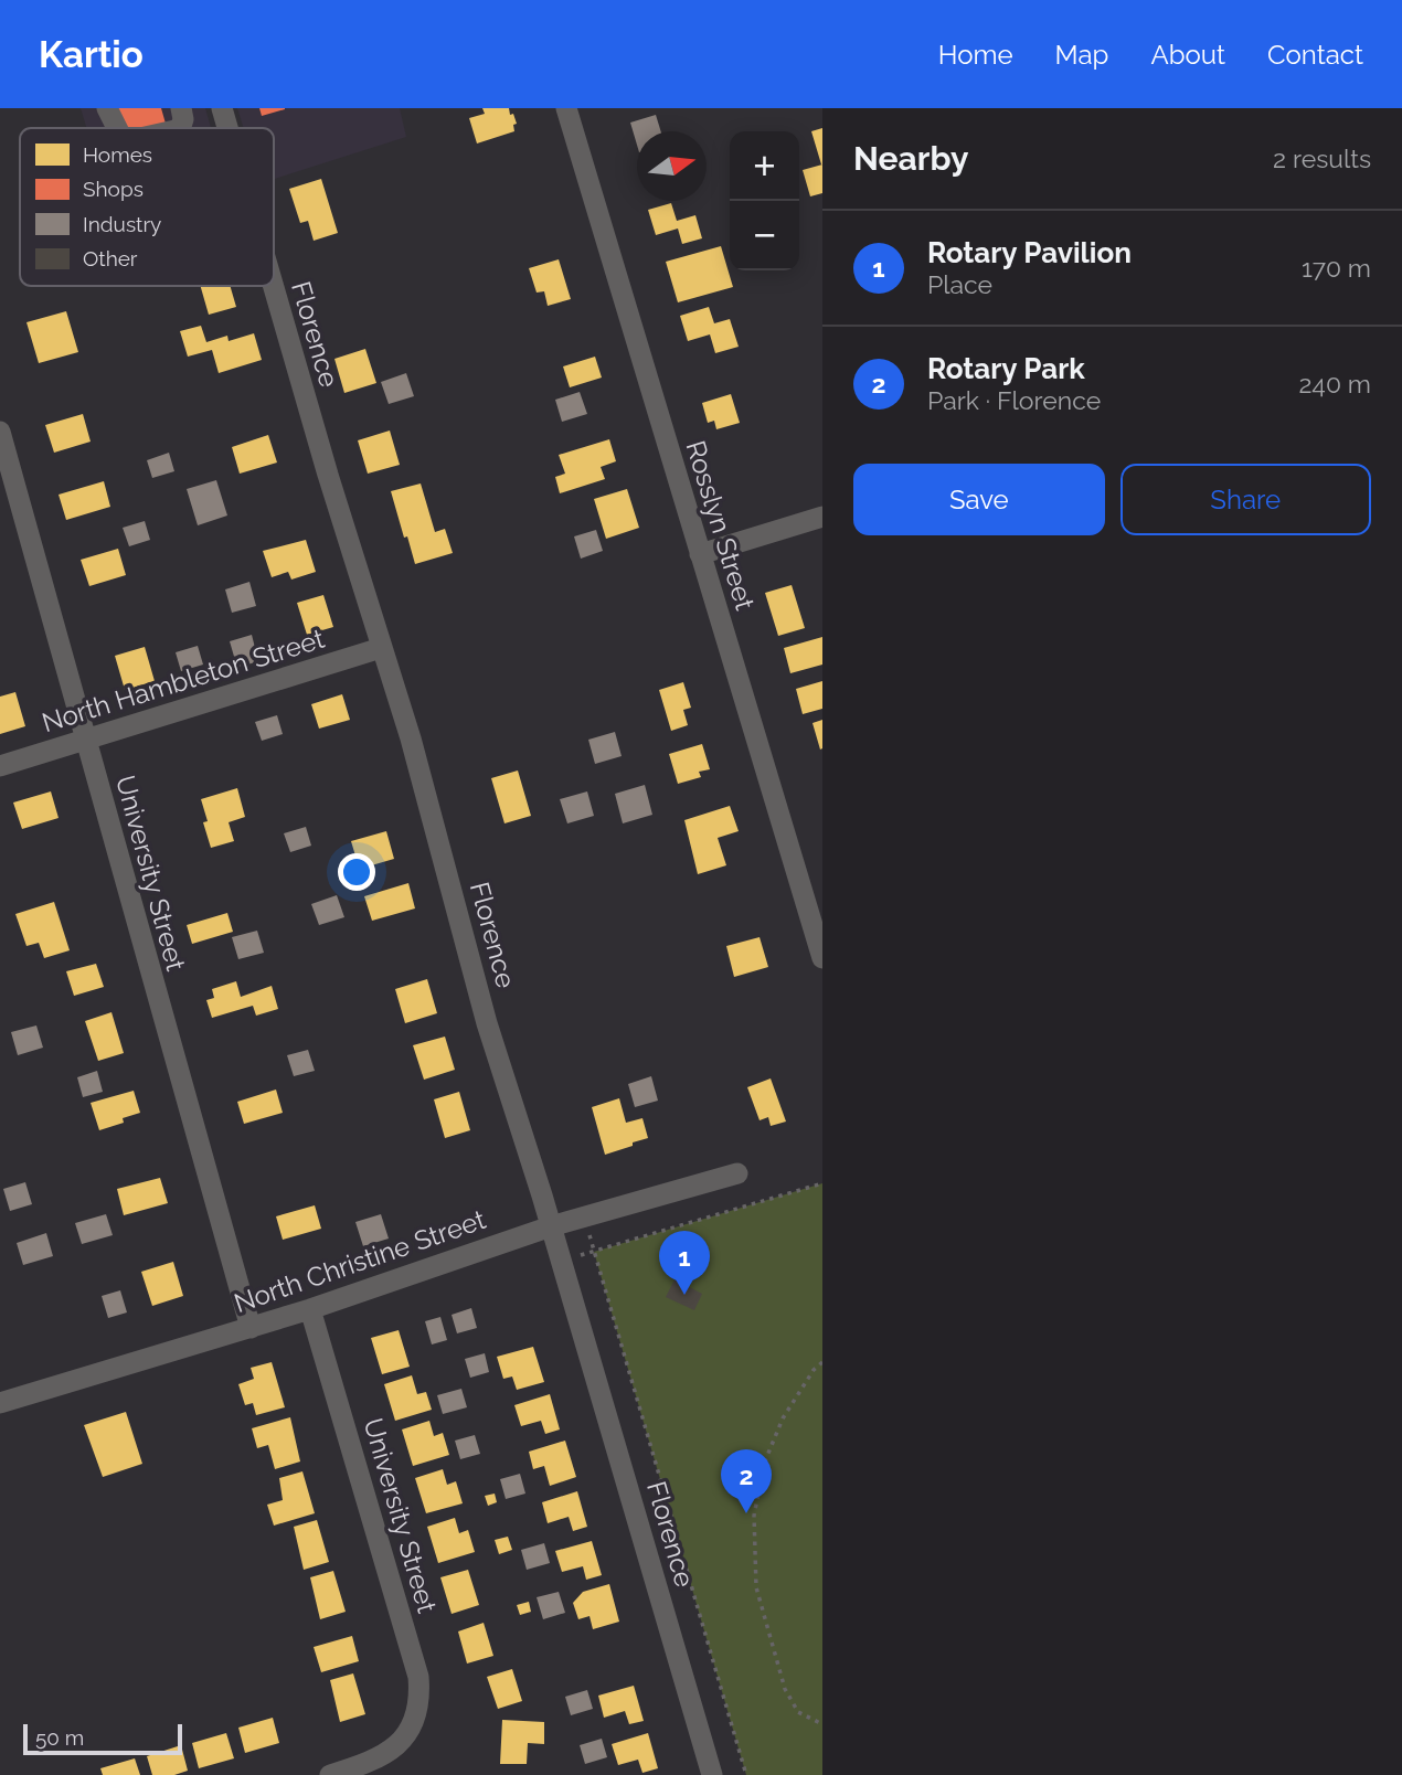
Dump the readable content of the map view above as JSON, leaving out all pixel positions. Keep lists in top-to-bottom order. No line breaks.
{"streets":{"street":["Florence","Rosslyn Street","North Hambleton Street","University Street","North Christine Street"]},"crossings":[["Florence","North Hambleton Street"],["Florence","North Christine Street"],["North Hambleton Street","University Street"],["University Street","North Christine Street"]],"legend":["Homes","Shops","Industry","Other"],"scale_bar":"50 m","north":"right","page":{"header":"Kartio","nav":["Home","Map","About","Contact"],"heading":["Nearby","2 results"],"map_buttons":["+","−"],"list":[{"mark":"1","name":"Rotary Pavilion","note":"Place","value":"170 m"},{"mark":"2","name":"Rotary Park","note":"Park · Florence","value":"240 m"}],"buttons":["Save","Share"],"pins":["1","2"],"scale":"50 m"}}
